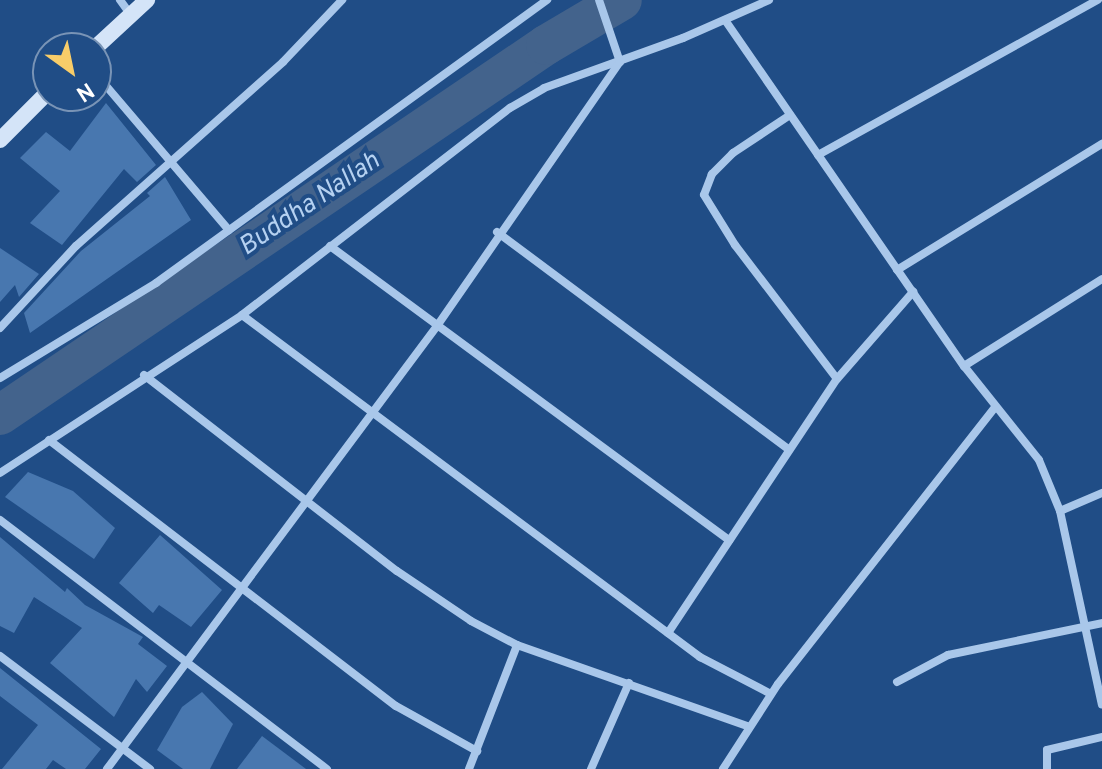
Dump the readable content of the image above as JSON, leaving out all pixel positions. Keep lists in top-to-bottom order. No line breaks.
{"water":["Buddha Nallah"],"north":"bottom right"}
